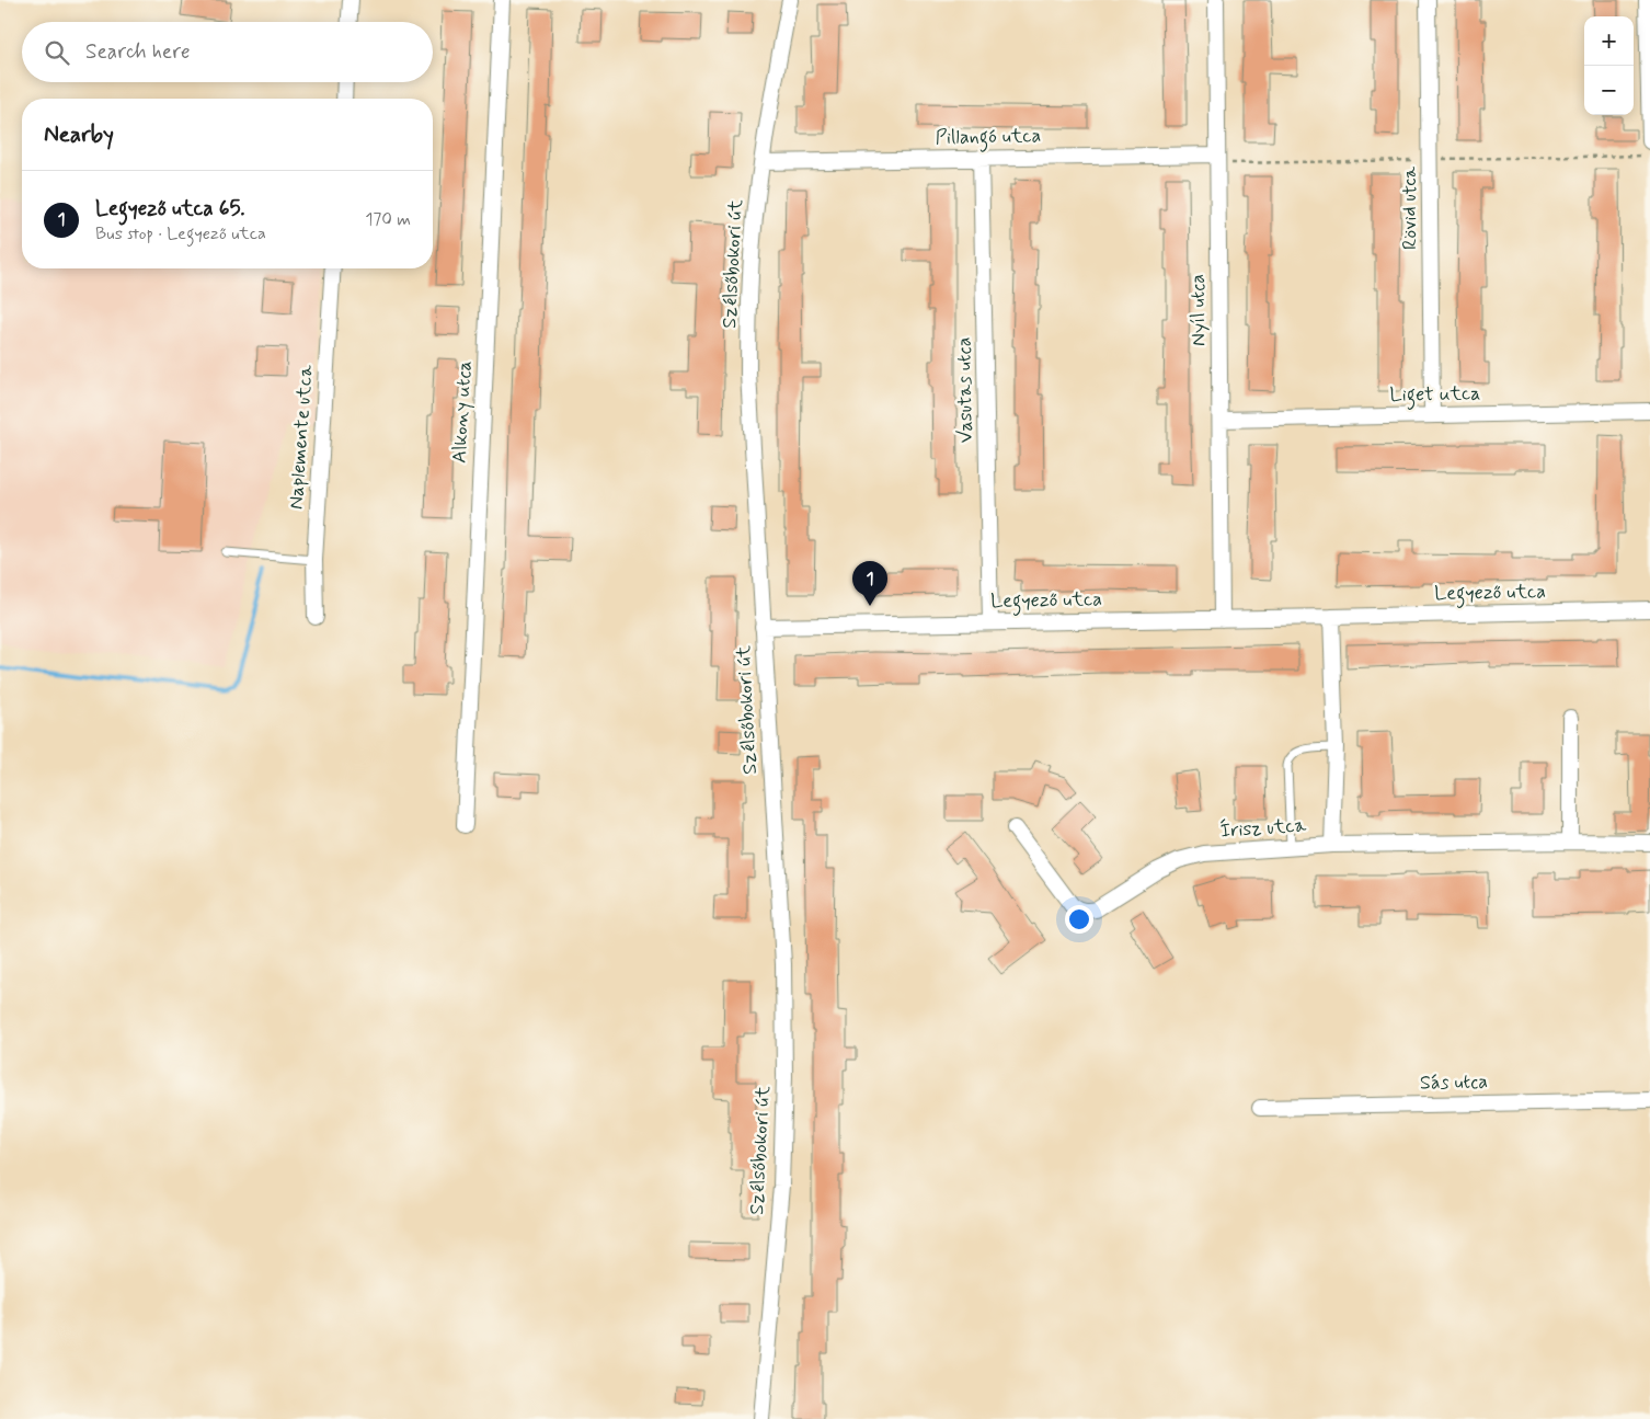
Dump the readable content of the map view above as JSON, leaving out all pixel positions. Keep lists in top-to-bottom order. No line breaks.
{"streets":{"street":["Pillangó utca","Rövid utca","Szélsőbokori út","Nyíl utca","Vasutas utca","Liget utca","Alkony utca","Naplemente utca","Legyező utca","Írisz utca","Sás utca"]},"crossings":[["Pillangó utca","Szélsőbokori út"],["Pillangó utca","Nyíl utca"],["Pillangó utca","Vasutas utca"],["Rövid utca","Liget utca"],["Szélsőbokori út","Legyező utca"],["Nyíl utca","Liget utca"],["Nyíl utca","Legyező utca"],["Vasutas utca","Legyező utca"]],"page":{"map_buttons":["+","−"],"search":"Search here","heading":"Nearby","list":[{"mark":"1","name":"Legyező utca 65.","note":"Bus stop · Legyező utca","value":"170 m"}],"pins":"1"}}
